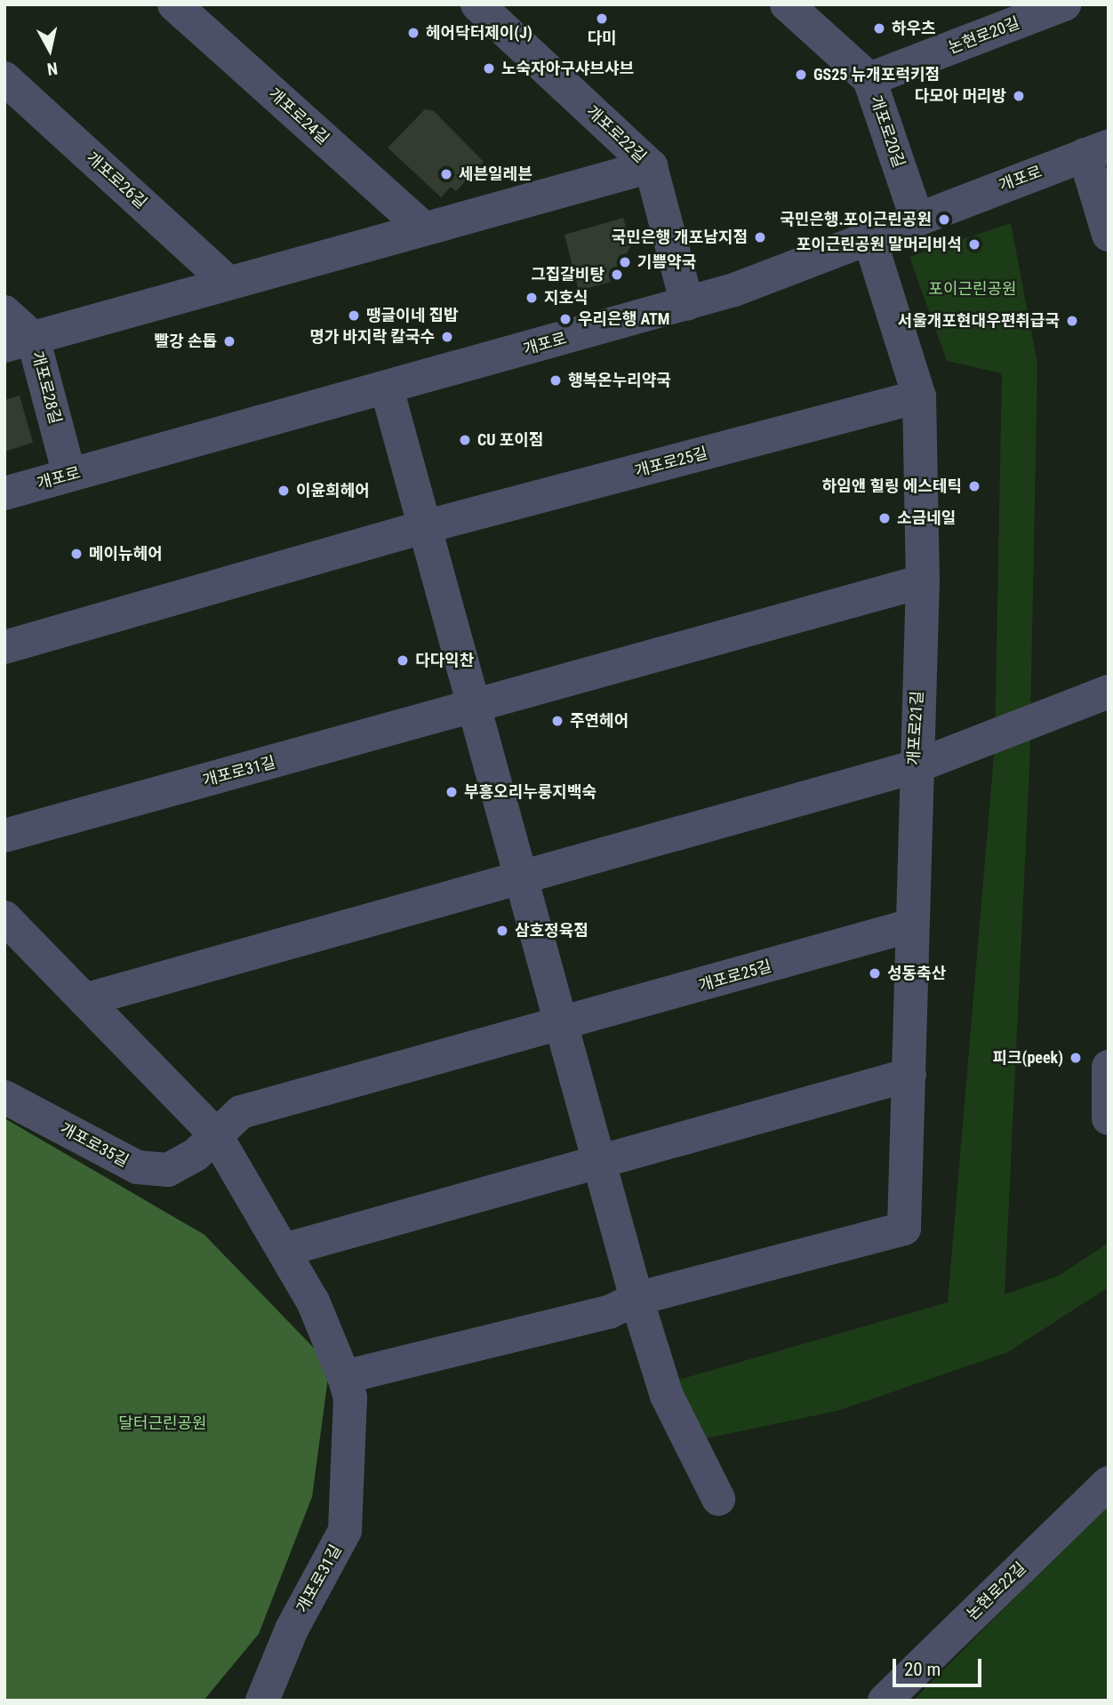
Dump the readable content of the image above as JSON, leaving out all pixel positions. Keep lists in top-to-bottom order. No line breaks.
{"streets":{"street":["논현로20길","개포로24길","개포로20길","개포로22길","개포로","개포로26길","개포로28길","개포로25길","개포로21길","개포로31길","개포로35길","논현로22길"]},"crossings":[["논현로20길","개포로20길"],["개포로20길","개포로"],["개포로22길","개포로"],["개포로","개포로28길"],["개포로","개포로21길"],["개포로25길","개포로21길"],["개포로31길","개포로35길"]],"parks":["포이근린공원","달터근린공원"],"places":["다미","하우츠","헤어닥터제이(J)","노숙자아구샤브샤브","GS25 뉴개포럭키점","다모아 머리방","세븐일레븐","국민은행.포이근린공원","국민은행 개포남지점","포이근린공원 말머리비석","기쁨약국","그집갈비탕","지호식","땡글이네 집밥","우리은행 ATM","서울개포현대우편취급국","명가 바지락 칼국수","빨강 손톱","행복온누리약국","CU 포이점","하임앤 힐링 에스테틱","이윤희헤어","소금네일","메이뉴헤어","다다익찬","주연헤어","부흥오리누룽지백숙","삼호정육점","성동축산","피크(peek)"],"scale_bar":"20 m","north":"bottom"}
